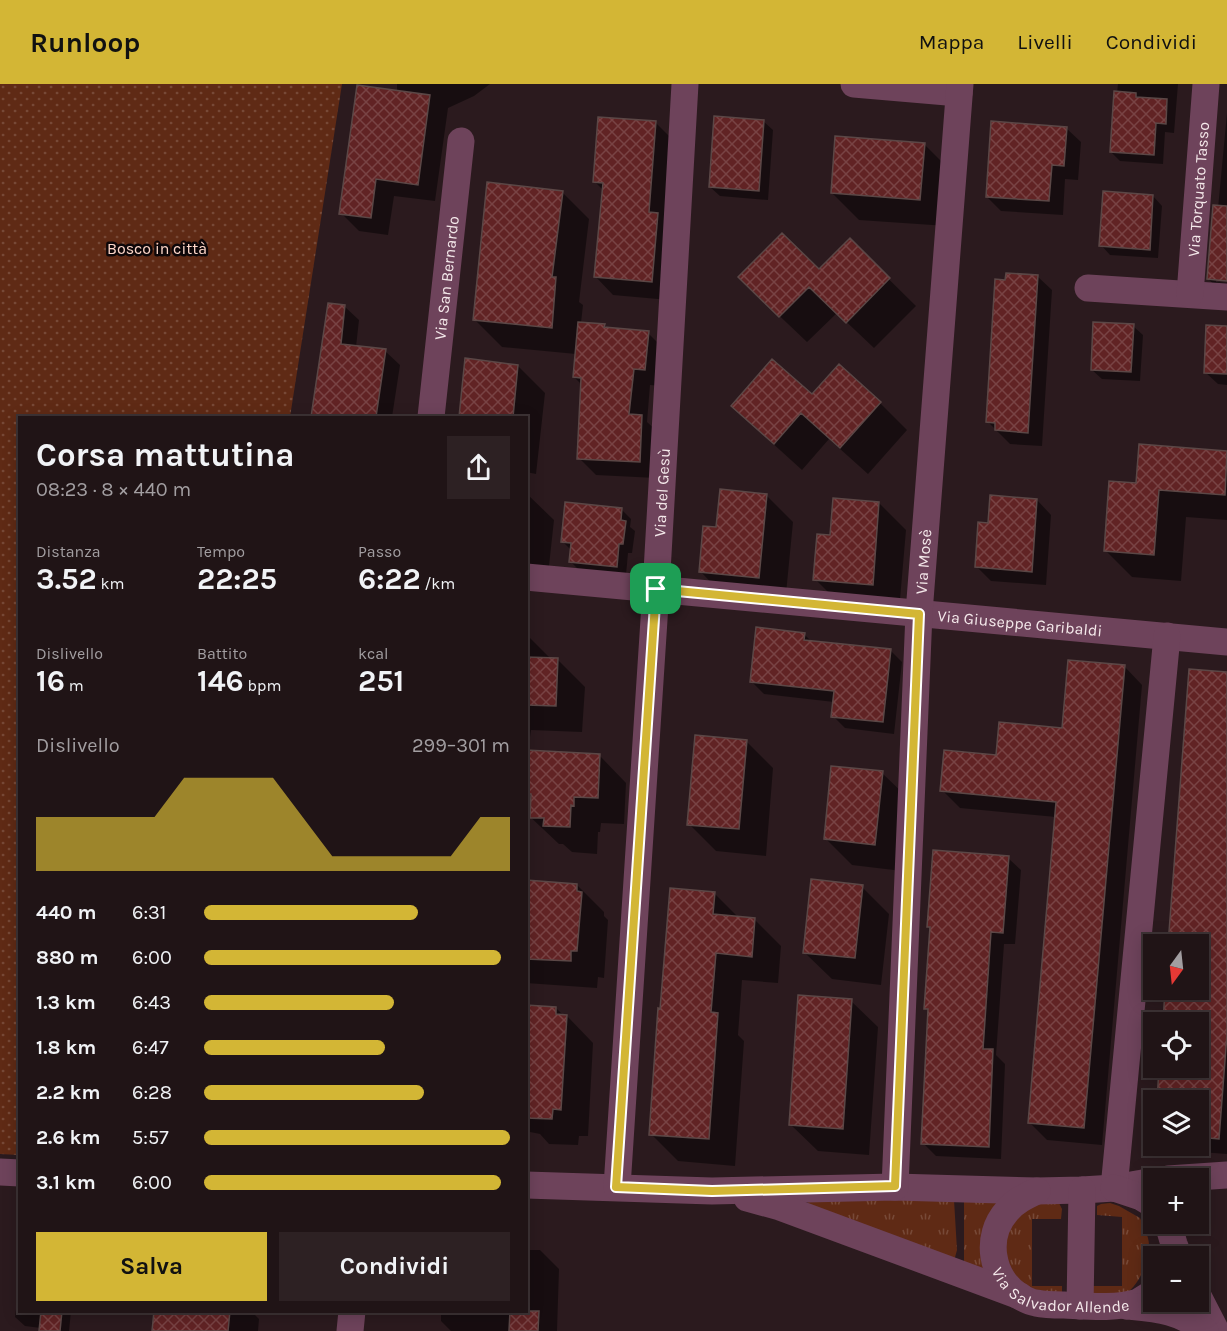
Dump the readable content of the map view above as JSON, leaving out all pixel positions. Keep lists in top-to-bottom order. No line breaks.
{"streets":{"street":["Via Torquato Tasso","Via San Bernardo","Via del Gesù","Via Mosè","Via Giuseppe Garibaldi","Via Salvador Allende"]},"crossings":[["Via del Gesù","Via Giuseppe Garibaldi"],["Via Mosè","Via Giuseppe Garibaldi"],["Via Mosè","Via Salvador Allende"]],"parks":["Bosco in città"],"north":"bottom","page":{"header":"Runloop","nav":["Mappa","Livelli","Condividi"],"heading":["Corsa mattutina","08:23 · 8 × 440 m"],"stats":[["Distanza","3.52 km"],["Tempo","22:25"],["Passo","6:22 /km"],["Dislivello","16 m"],["Battito","146 bpm"],["kcal","251"]],"chart":["Dislivello","299–301 m"],"list":[{"name":"440 m","note":"6:31"},{"name":"880 m","note":"6:00"},{"name":"1.3 km","note":"6:43"},{"name":"1.8 km","note":"6:47"},{"name":"2.2 km","note":"6:28"},{"name":"2.6 km","note":"5:57"},{"name":"3.1 km","note":"6:00"}],"map_buttons":["+","−"],"buttons":["Salva","Condividi"]}}
